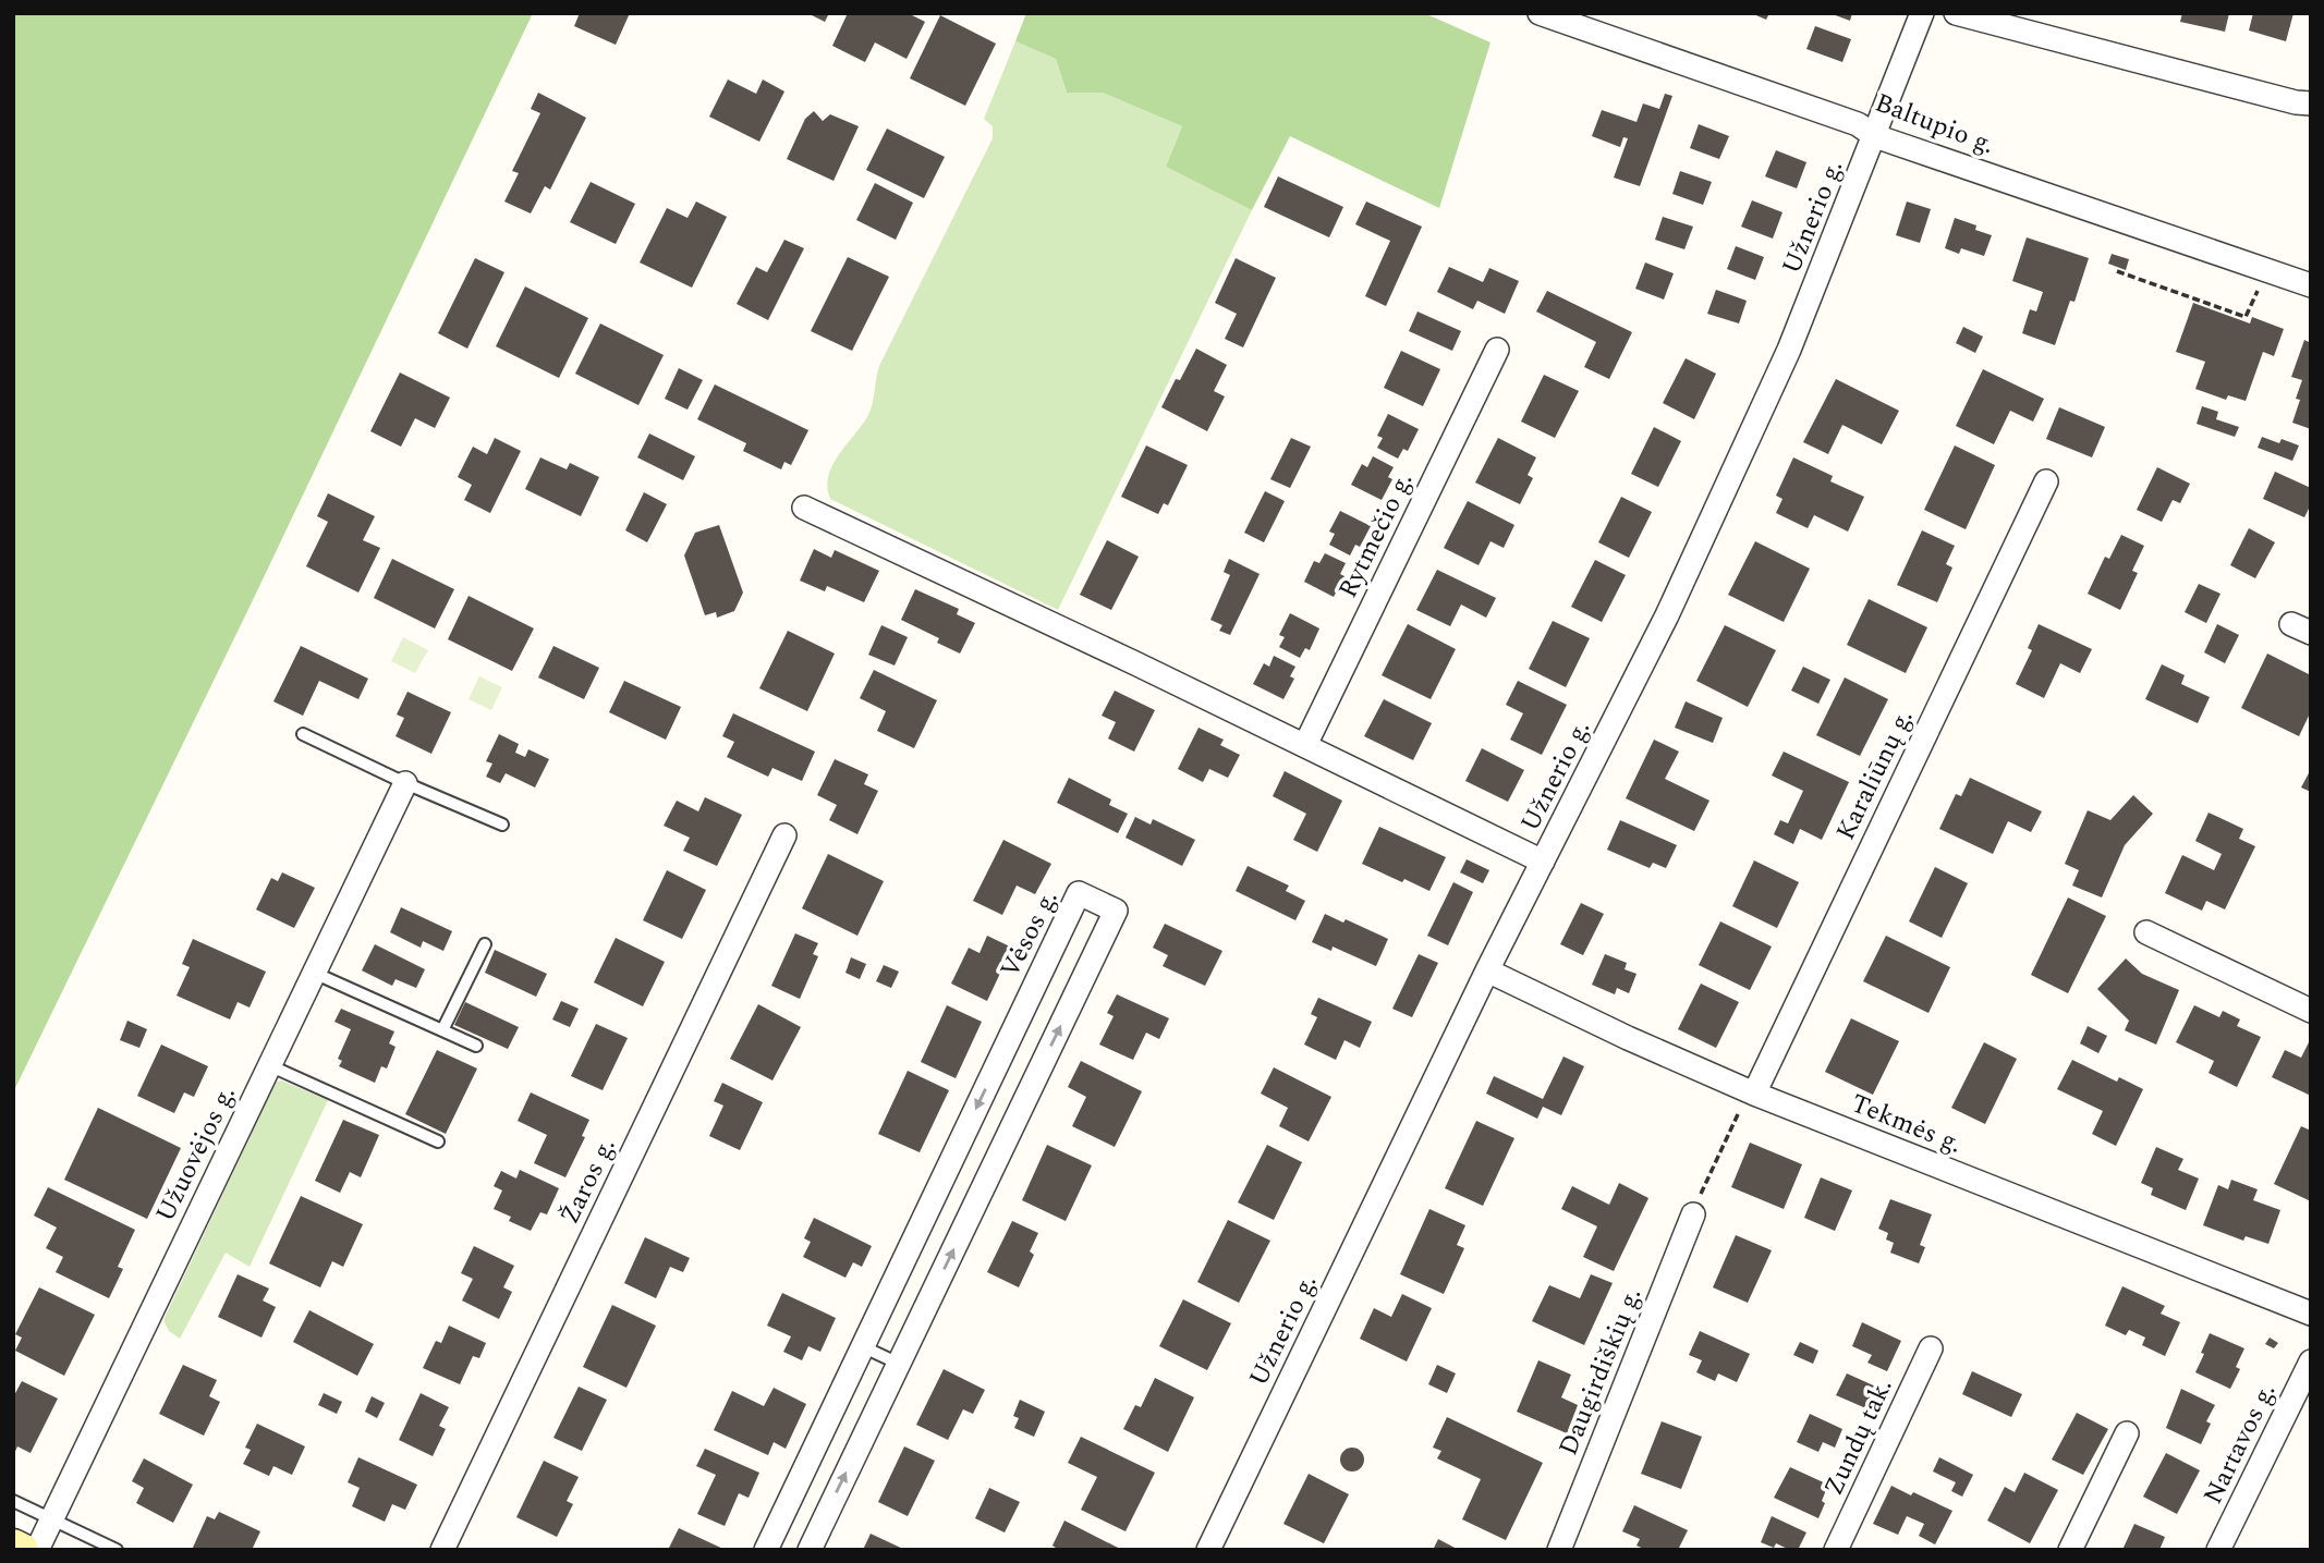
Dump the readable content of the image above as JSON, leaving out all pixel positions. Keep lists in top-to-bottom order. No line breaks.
{"streets":{"street":["Baltupio g.","Užnerio g.","Rytmečio g.","Karaliūnų g.","Vėsos g.","Tekmės g.","Užuovėjos g.","Žaros g.","Daugirdiškių g.","Zundų tak.","Nartavos g."]},"crossings":[["Baltupio g.","Užnerio g."],["Užnerio g.","Tekmės g."],["Karaliūnų g.","Tekmės g."]]}
